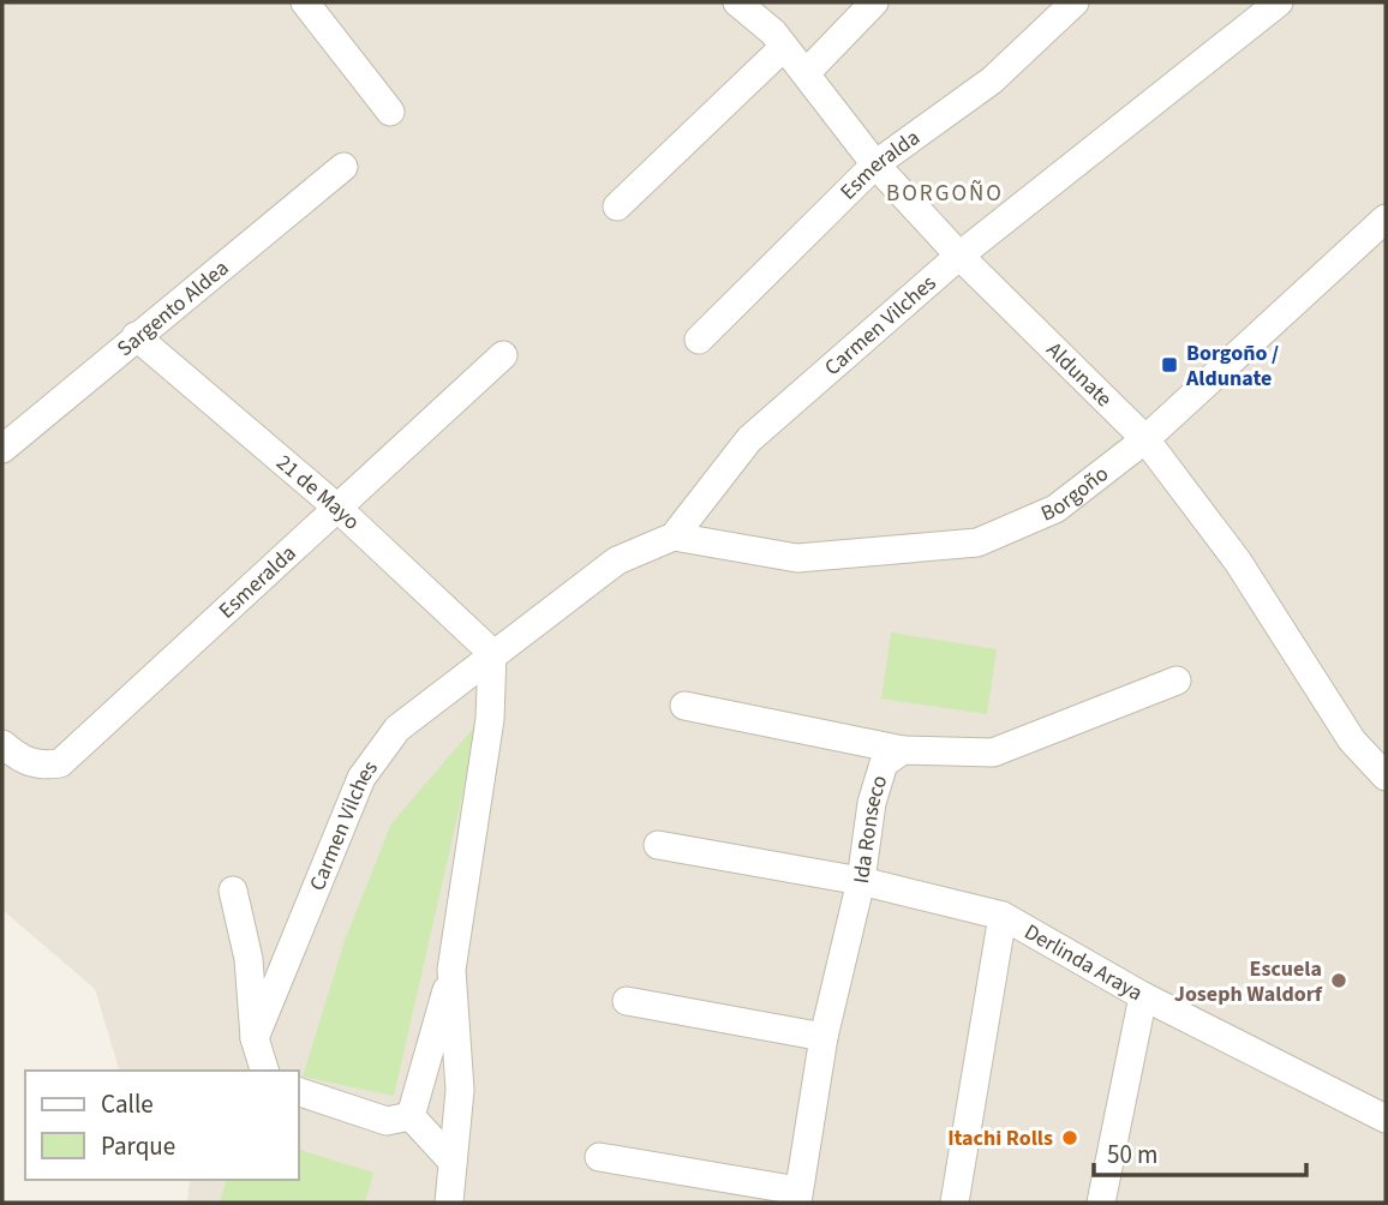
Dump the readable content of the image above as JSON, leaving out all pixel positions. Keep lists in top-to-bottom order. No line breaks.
{"streets":{"street":["Esmeralda","Sargento Aldea","Carmen Vilches","Aldunate","21 de Mayo","Borgoño","Ida Ronseco","Derlinda Araya"]},"crossings":[["Esmeralda","Aldunate"],["Esmeralda","21 de Mayo"],["Sargento Aldea","21 de Mayo"],["Carmen Vilches","Aldunate"],["Carmen Vilches","21 de Mayo"],["Carmen Vilches","Borgoño"],["Aldunate","Borgoño"],["Ida Ronseco","Derlinda Araya"]],"districts":["BORGOÑO"],"places":{"transit":["Borgoño / Aldunate"],"other":["Escuela Joseph Waldorf","Itachi Rolls"]},"legend":["Calle","Parque"],"scale_bar":"50 m"}
